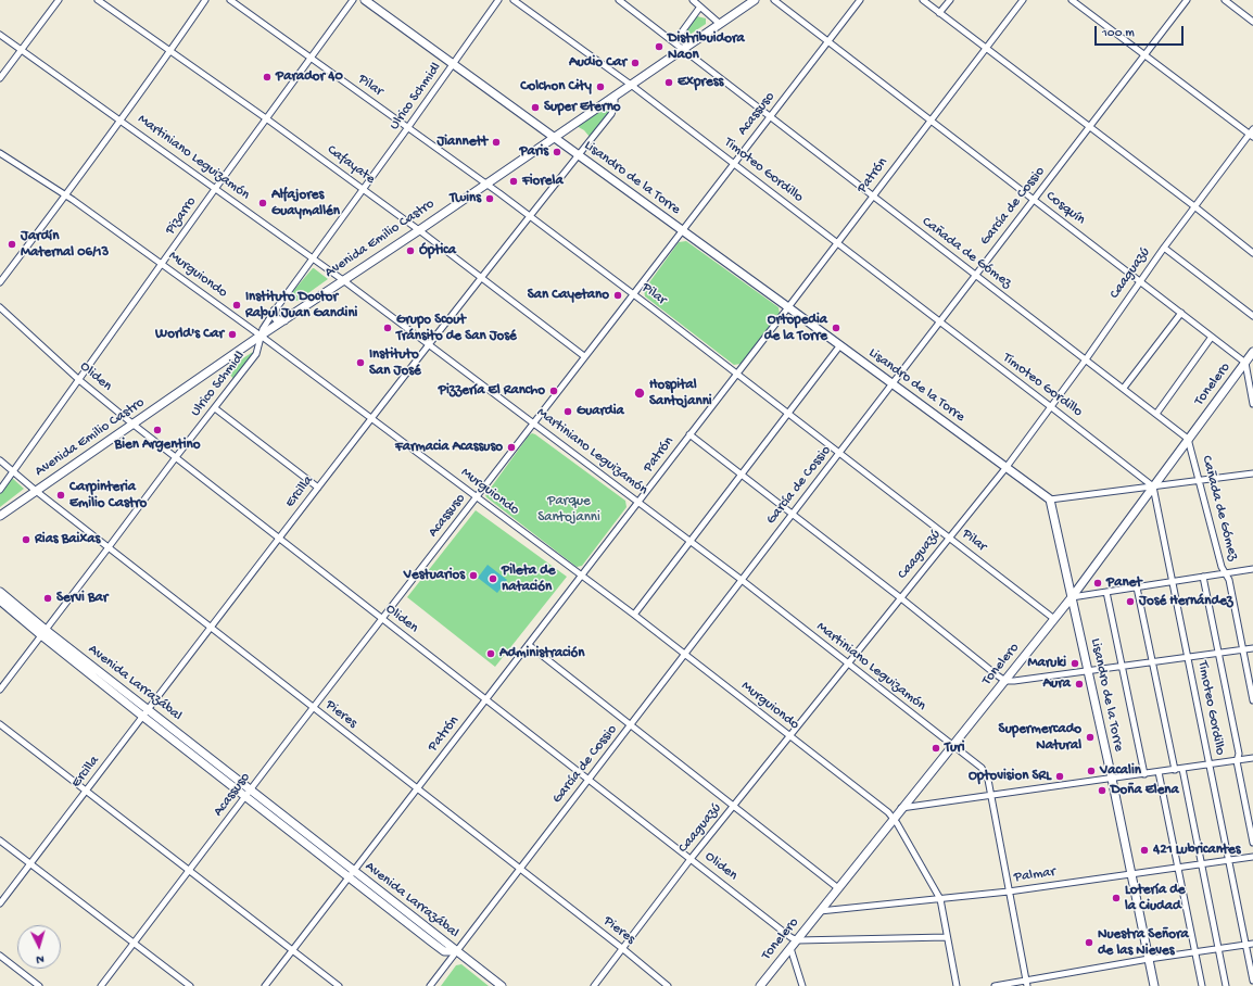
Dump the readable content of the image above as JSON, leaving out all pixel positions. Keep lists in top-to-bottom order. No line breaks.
{"streets":{"street":["Pilar","Ulrico Schmidl","Acassuso","Martiniano Leguizamón","Cafayate","Timoteo Gordillo","Patrón","Lisandro de la Torre","García de Cossio","Cosquín","Pizarro","Avenida Emilio Castro","Cañada de Gómez","Caaguazú","Murguiondo","Oliden","Tonelero","Ercilla","Avenida Larrazábal","Pieres","Palmar"]},"crossings":[["Pilar","Ulrico Schmidl"],["Pilar","Acassuso"],["Pilar","Patrón"],["Pilar","García de Cossio"],["Pilar","Pizarro"],["Pilar","Avenida Emilio Castro"],["Pilar","Caaguazú"],["Pilar","Tonelero"],["Pilar","Ercilla"],["Ulrico Schmidl","Martiniano Leguizamón"],["Ulrico Schmidl","Cafayate"],["Ulrico Schmidl","Lisandro de la Torre"],["Ulrico Schmidl","Avenida Emilio Castro"],["Ulrico Schmidl","Murguiondo"],["Ulrico Schmidl","Oliden"],["Ulrico Schmidl","Avenida Larrazábal"],["Ulrico Schmidl","Pieres"],["Acassuso","Martiniano Leguizamón"],["Acassuso","Cafayate"],["Acassuso","Timoteo Gordillo"],["Acassuso","Lisandro de la Torre"],["Acassuso","Cosquín"],["Acassuso","Cañada de Gómez"],["Acassuso","Murguiondo"],["Acassuso","Oliden"],["Acassuso","Avenida Larrazábal"],["Acassuso","Pieres"],["Martiniano Leguizamón","Patrón"],["Martiniano Leguizamón","García de Cossio"],["Martiniano Leguizamón","Pizarro"],["Martiniano Leguizamón","Avenida Emilio Castro"],["Martiniano Leguizamón","Caaguazú"],["Martiniano Leguizamón","Tonelero"],["Martiniano Leguizamón","Ercilla"],["Martiniano Leguizamón","Palmar"],["Cafayate","Pizarro"],["Cafayate","Avenida Emilio Castro"],["Cafayate","Ercilla"],["Timoteo Gordillo","Patrón"],["Timoteo Gordillo","García de Cossio"],["Timoteo Gordillo","Avenida Emilio Castro"],["Timoteo Gordillo","Caaguazú"],["Timoteo Gordillo","Tonelero"],["Timoteo Gordillo","Palmar"],["Patrón","Lisandro de la Torre"],["Patrón","Cosquín"],["Patrón","Cañada de Gómez"],["Patrón","Murguiondo"],["Patrón","Oliden"],["Patrón","Avenida Larrazábal"],["Patrón","Pieres"],["Lisandro de la Torre","García de Cossio"],["Lisandro de la Torre","Avenida Emilio Castro"],["Lisandro de la Torre","Caaguazú"],["Lisandro de la Torre","Tonelero"],["Lisandro de la Torre","Ercilla"],["Lisandro de la Torre","Palmar"],["García de Cossio","Cosquín"],["García de Cossio","Cañada de Gómez"],["García de Cossio","Murguiondo"],["García de Cossio","Oliden"],["García de Cossio","Avenida Larrazábal"],["García de Cossio","Pieres"],["Cosquín","Caaguazú"],["Cosquín","Tonelero"],["Pizarro","Murguiondo"],["Pizarro","Oliden"],["Pizarro","Pieres"],["Avenida Emilio Castro","Cañada de Gómez"],["Avenida Emilio Castro","Murguiondo"],["Avenida Emilio Castro","Oliden"],["Avenida Emilio Castro","Ercilla"],["Avenida Emilio Castro","Pieres"],["Cañada de Gómez","Caaguazú"],["Cañada de Gómez","Tonelero"],["Caaguazú","Murguiondo"],["Caaguazú","Oliden"],["Caaguazú","Pieres"],["Murguiondo","Tonelero"],["Murguiondo","Ercilla"],["Murguiondo","Palmar"],["Oliden","Tonelero"],["Oliden","Ercilla"],["Tonelero","Palmar"],["Ercilla","Avenida Larrazábal"],["Ercilla","Pieres"]],"parks":["Parque Santojanni"],"places":["Distribuidora Naon","Audio Car","Parador 40","Express","Colchon City","Super Eterno","Jiannett","Paris","Fiorela","Twins","Alfajores Guaymallén","Jardín Maternal 06/13","Óptica","San Cayetano","Instituto Doctor Raþul Juan Gandini","Grupo Scout Tránsito de San José","Ortopedia de la Torre","World's Car","Instituto San José","Pizzería El Rancho","Hospital Santojanni","Guardia","Bien Argentino","Farmacia Acassuso","Carpinteria Emilio Castro","Rias Baixas","Vestuarios","Pileta de natación","Panet","Servi Bar","José Hernández","Administración","Maruki","Aura","Supermercado Natural","Turi","Vacalin","Optovision SRL","Doña Elena","421 Lubricantes","Lotería de la Ciudad","Nuestra Señora de las Nieves"],"scale_bar":"100 m","north":"bottom"}
